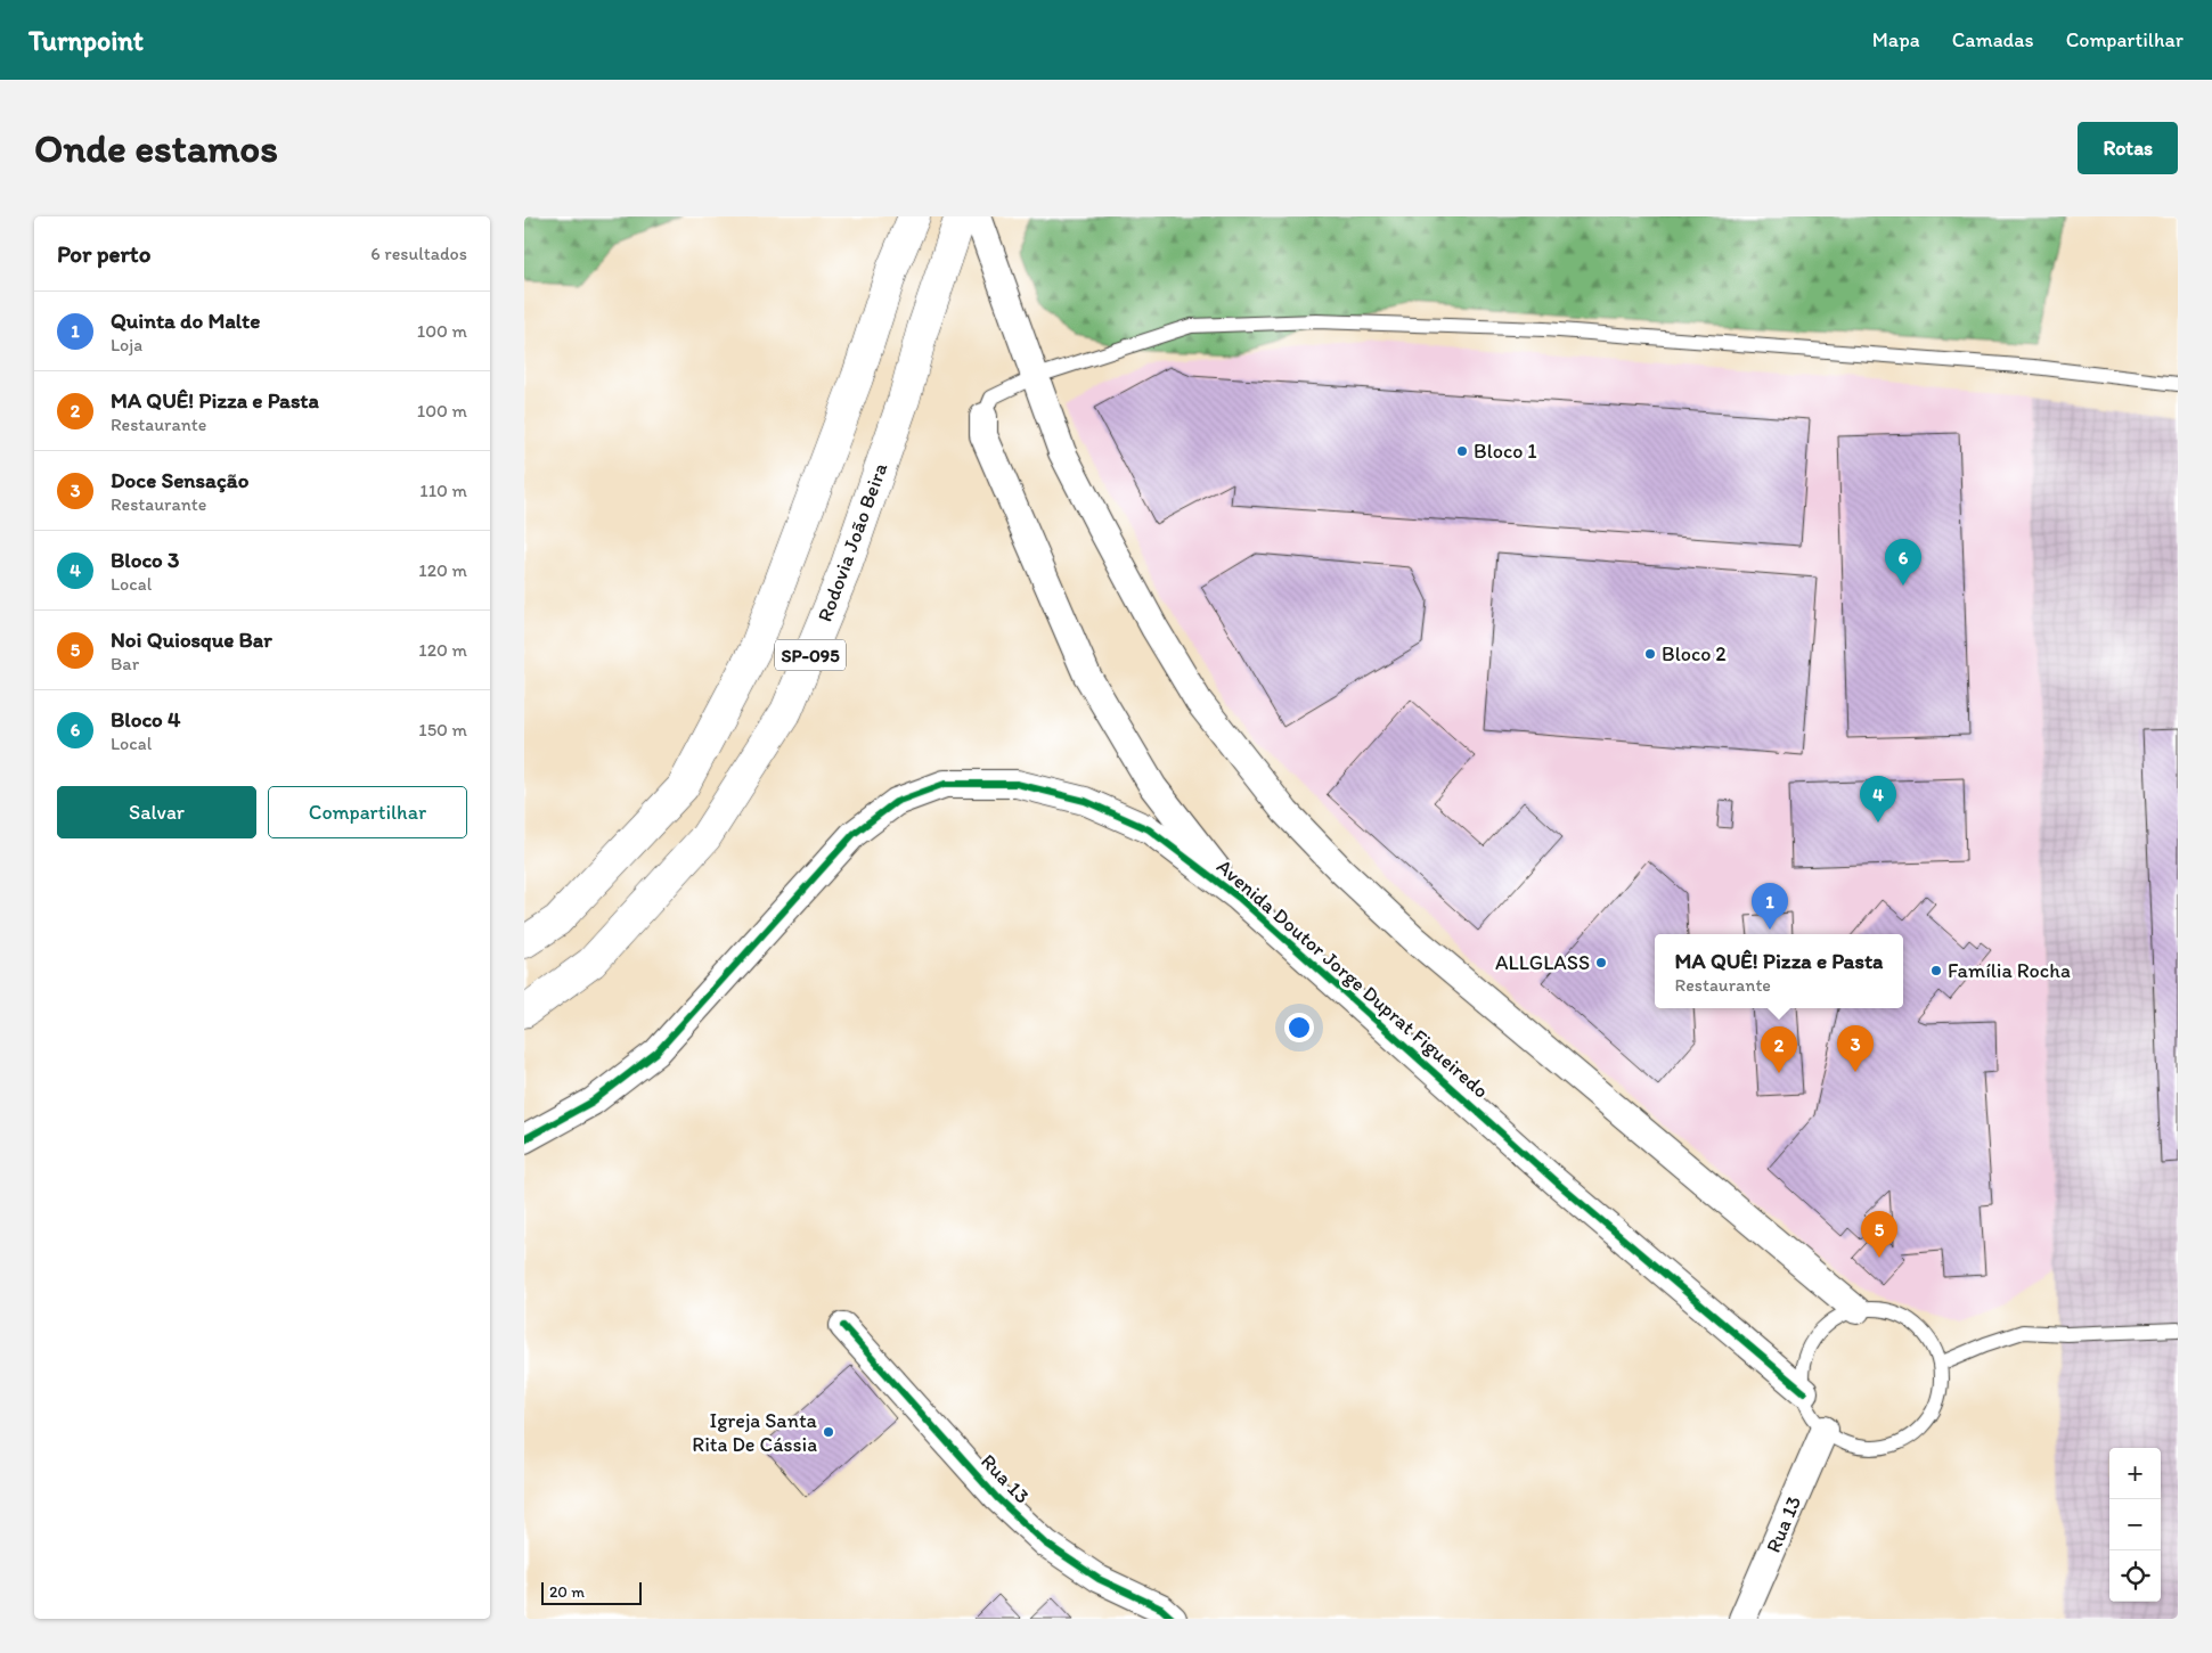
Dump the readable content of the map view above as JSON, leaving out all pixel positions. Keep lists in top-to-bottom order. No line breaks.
{"streets":{"main road":["Rodovia João Beira","SP-095"],"street":["Avenida Doutor Jorge Duprat Figueiredo","Rua 13"]},"crossings":[["Avenida Doutor Jorge Duprat Figueiredo","Rua 13"]],"places":["Bloco 1","Bloco 2","ALLGLASS","Família Rocha","Igreja Santa Rita De Cássia"],"scale_bar":"20 m","page":{"header":"Turnpoint","nav":["Mapa","Camadas","Compartilhar"],"buttons":["Rotas",["Salvar","Compartilhar"]],"title":"Onde estamos","heading":["Por perto","6 resultados"],"list":[{"mark":"1","name":"Quinta do Malte","note":"Loja","value":"100 m"},{"mark":"2","name":"MA QUÊ! Pizza e Pasta","note":"Restaurante","value":"100 m"},{"mark":"3","name":"Doce Sensação","note":"Restaurante","value":"110 m"},{"mark":"4","name":"Bloco 3","note":"Local","value":"120 m"},{"mark":"5","name":"Noi Quiosque Bar","note":"Bar","value":"120 m"},{"mark":"6","name":"Bloco 4","note":"Local","value":"150 m"}],"pins":["6","4","1","3","2","5"],"popup":["MA QUÊ! Pizza e Pasta","Restaurante"],"map_buttons":["+","−"],"scale":"20 m"}}
